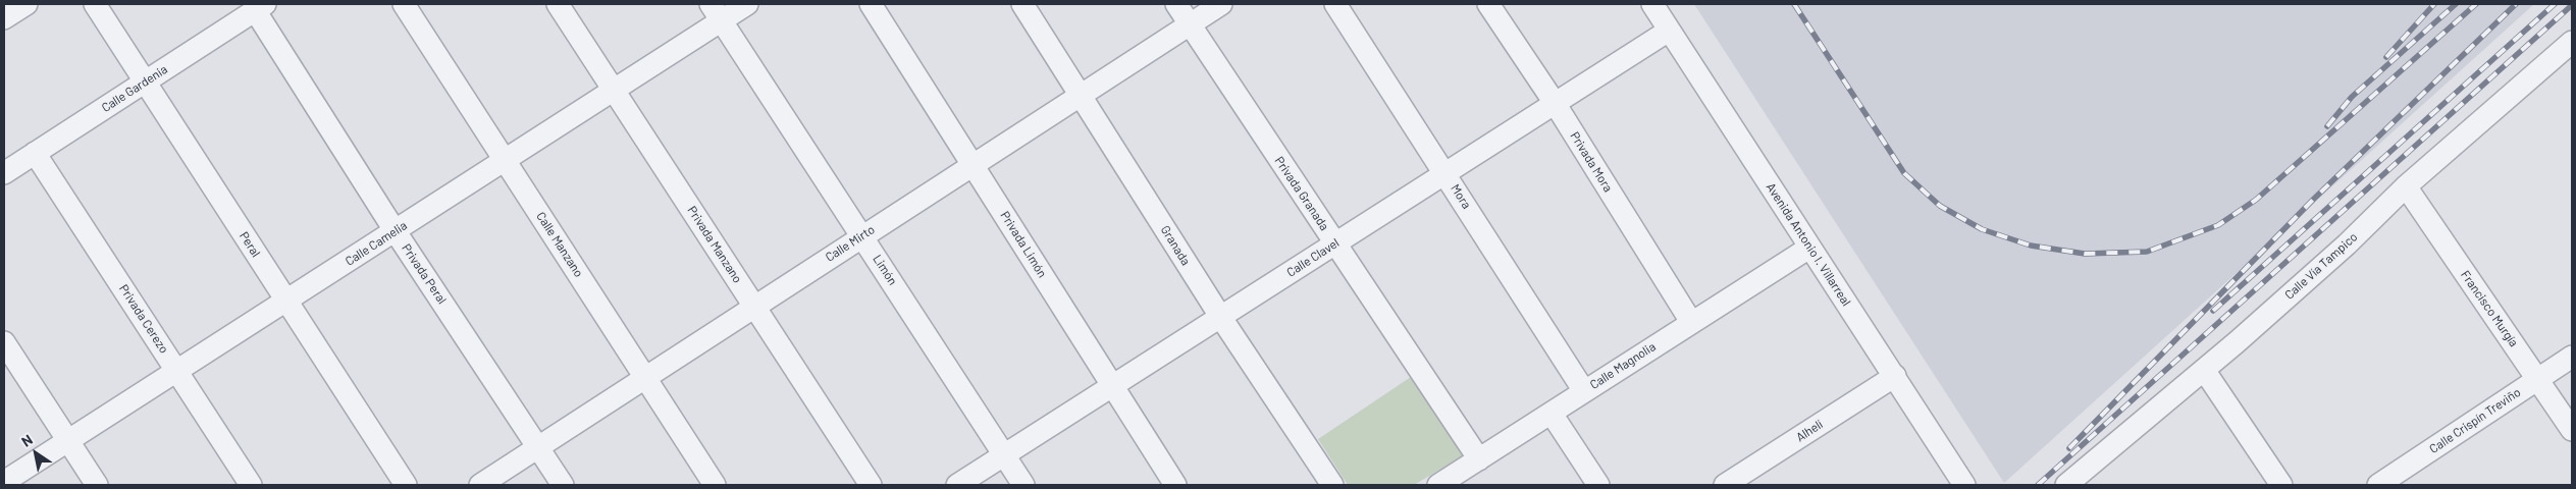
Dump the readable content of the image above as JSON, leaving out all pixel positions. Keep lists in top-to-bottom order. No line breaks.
{"streets":{"street":["Calle Gardenia","Privada Mora","Privada Granada","Mora","Calle Camelia","Calle Mirto","Peral","Calle Manzano","Privada Manzano","Privada Limón","Avenida Antonio I. Villarreal","Granada","Calle Clavel","Calle Vía Tampico","Limón","Privada Peral","Francisco Murgía","Privada Cerezo","Calle Magnolia","Calle Crispín Treviño","Alhelí"]},"crossings":[["Calle Gardenia","Peral"],["Calle Gardenia","Privada Peral"],["Calle Gardenia","Privada Cerezo"],["Privada Mora","Calle Clavel"],["Privada Mora","Calle Magnolia"],["Privada Granada","Calle Mirto"],["Privada Granada","Calle Clavel"],["Privada Granada","Calle Magnolia"],["Mora","Calle Clavel"],["Mora","Calle Magnolia"],["Calle Camelia","Peral"],["Calle Camelia","Calle Manzano"],["Calle Camelia","Privada Manzano"],["Calle Camelia","Limón"],["Calle Camelia","Privada Peral"],["Calle Camelia","Privada Cerezo"],["Calle Mirto","Calle Manzano"],["Calle Mirto","Privada Manzano"],["Calle Mirto","Privada Limón"],["Calle Mirto","Granada"],["Calle Mirto","Limón"],["Calle Mirto","Privada Peral"],["Privada Limón","Calle Clavel"],["Avenida Antonio I. Villarreal","Calle Clavel"],["Avenida Antonio I. Villarreal","Calle Magnolia"],["Avenida Antonio I. Villarreal","Alhelí"],["Granada","Calle Clavel"],["Calle Clavel","Limón"],["Calle Vía Tampico","Francisco Murgía"],["Francisco Murgía","Calle Crispín Treviño"]],"north":"top left"}
